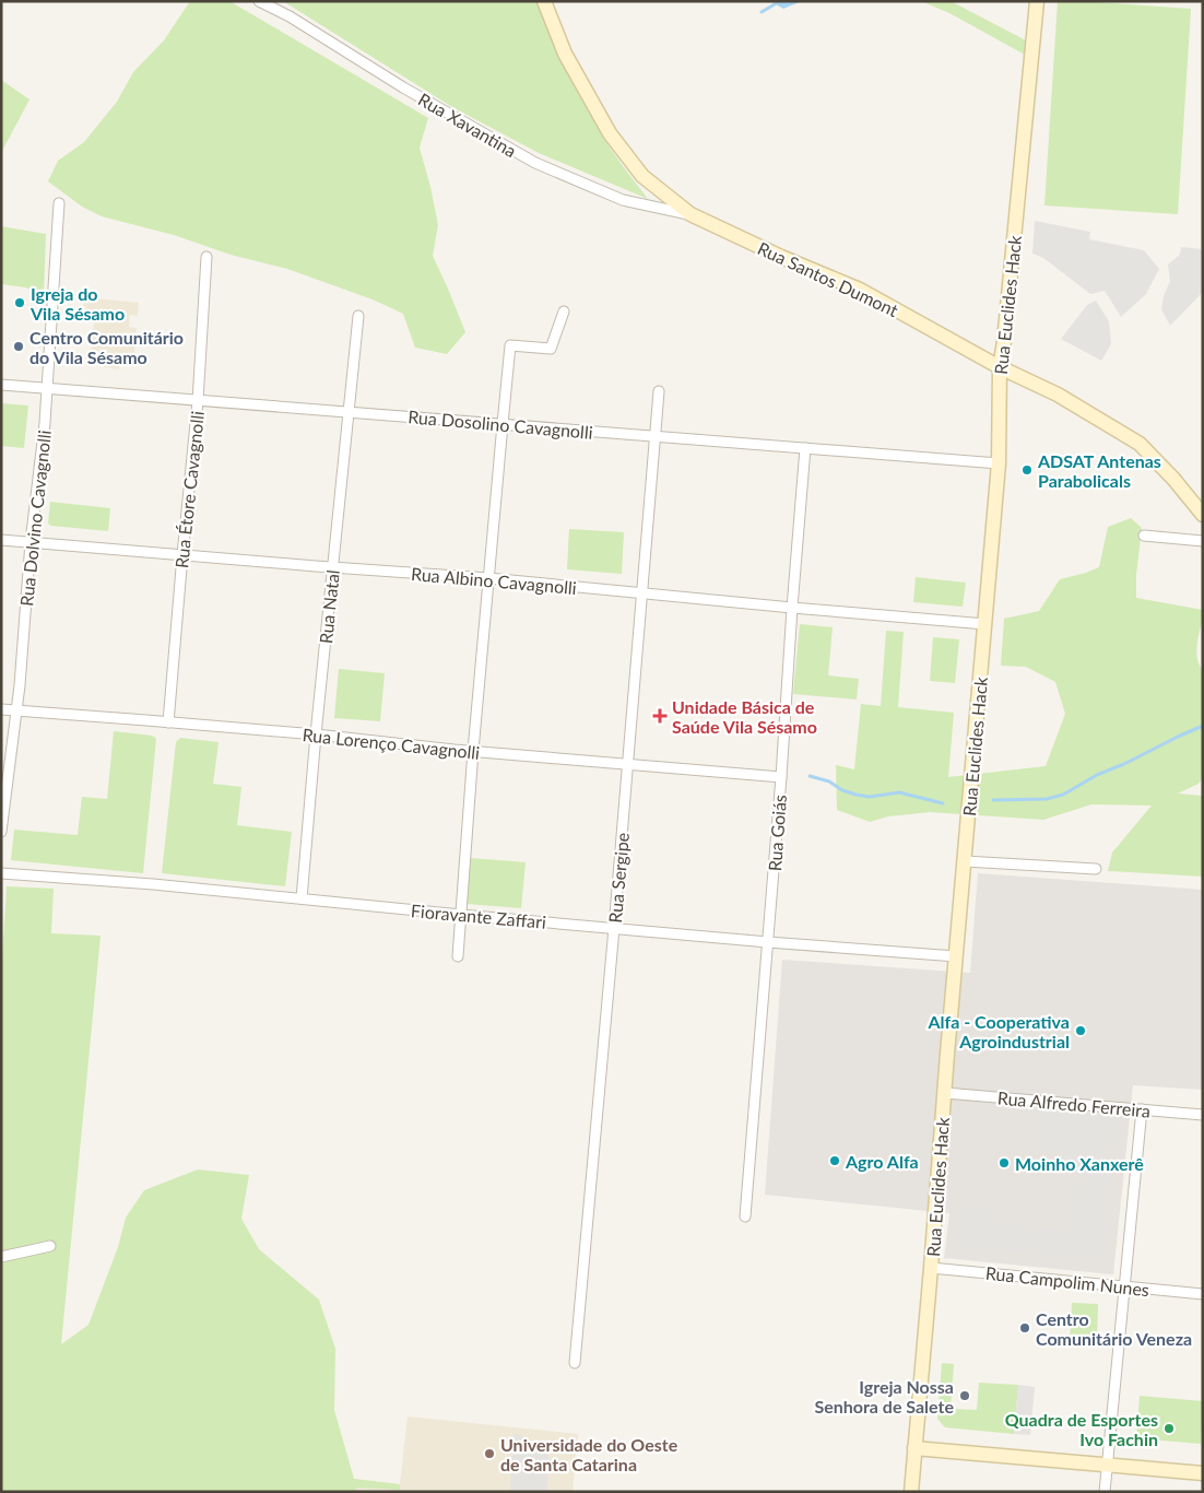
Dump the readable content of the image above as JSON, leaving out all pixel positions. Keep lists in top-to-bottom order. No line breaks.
{"streets":{"main road":["Rua Santos Dumont","Rua Euclides Hack"],"street":["Rua Xavantina","Rua Dosolino Cavagnolli","Rua Étore Cavagnolli","Rua Dolvino Cavagnolli","Rua Albino Cavagnolli","Rua Natal","Rua Lorenço Cavagnolli","Rua Goiás","Rua Sergipe","Fioravante Zaffari","Rua Alfredo Ferreira","Rua Campolim Nunes"]},"crossings":[["Rua Xavantina","Rua Santos Dumont"],["Rua Santos Dumont","Rua Euclides Hack"],["Rua Euclides Hack","Rua Dosolino Cavagnolli"],["Rua Euclides Hack","Rua Albino Cavagnolli"],["Rua Euclides Hack","Fioravante Zaffari"],["Rua Euclides Hack","Rua Alfredo Ferreira"],["Rua Euclides Hack","Rua Campolim Nunes"],["Rua Dosolino Cavagnolli","Rua Étore Cavagnolli"],["Rua Dosolino Cavagnolli","Rua Dolvino Cavagnolli"],["Rua Dosolino Cavagnolli","Rua Natal"],["Rua Dosolino Cavagnolli","Rua Goiás"],["Rua Dosolino Cavagnolli","Rua Sergipe"],["Rua Étore Cavagnolli","Rua Albino Cavagnolli"],["Rua Étore Cavagnolli","Rua Lorenço Cavagnolli"],["Rua Dolvino Cavagnolli","Rua Albino Cavagnolli"],["Rua Dolvino Cavagnolli","Rua Lorenço Cavagnolli"],["Rua Albino Cavagnolli","Rua Natal"],["Rua Albino Cavagnolli","Rua Goiás"],["Rua Albino Cavagnolli","Rua Sergipe"],["Rua Natal","Rua Lorenço Cavagnolli"],["Rua Natal","Fioravante Zaffari"],["Rua Lorenço Cavagnolli","Rua Goiás"],["Rua Lorenço Cavagnolli","Rua Sergipe"],["Rua Goiás","Fioravante Zaffari"],["Rua Sergipe","Fioravante Zaffari"]],"places":{"other":["Igreja do Vila Sésamo","Centro Comunitário do Vila Sésamo","ADSAT Antenas Parabolicals","Alfa - Cooperativa Agroindustrial","Agro Alfa","Moinho Xanxerê","Centro Comunitário Veneza","Igreja Nossa Senhora de Salete","Quadra de Esportes Ivo Fachin","Universidade do Oeste de Santa Catarina"],"health":["Unidade Básica de Saúde Vila Sésamo"]}}
